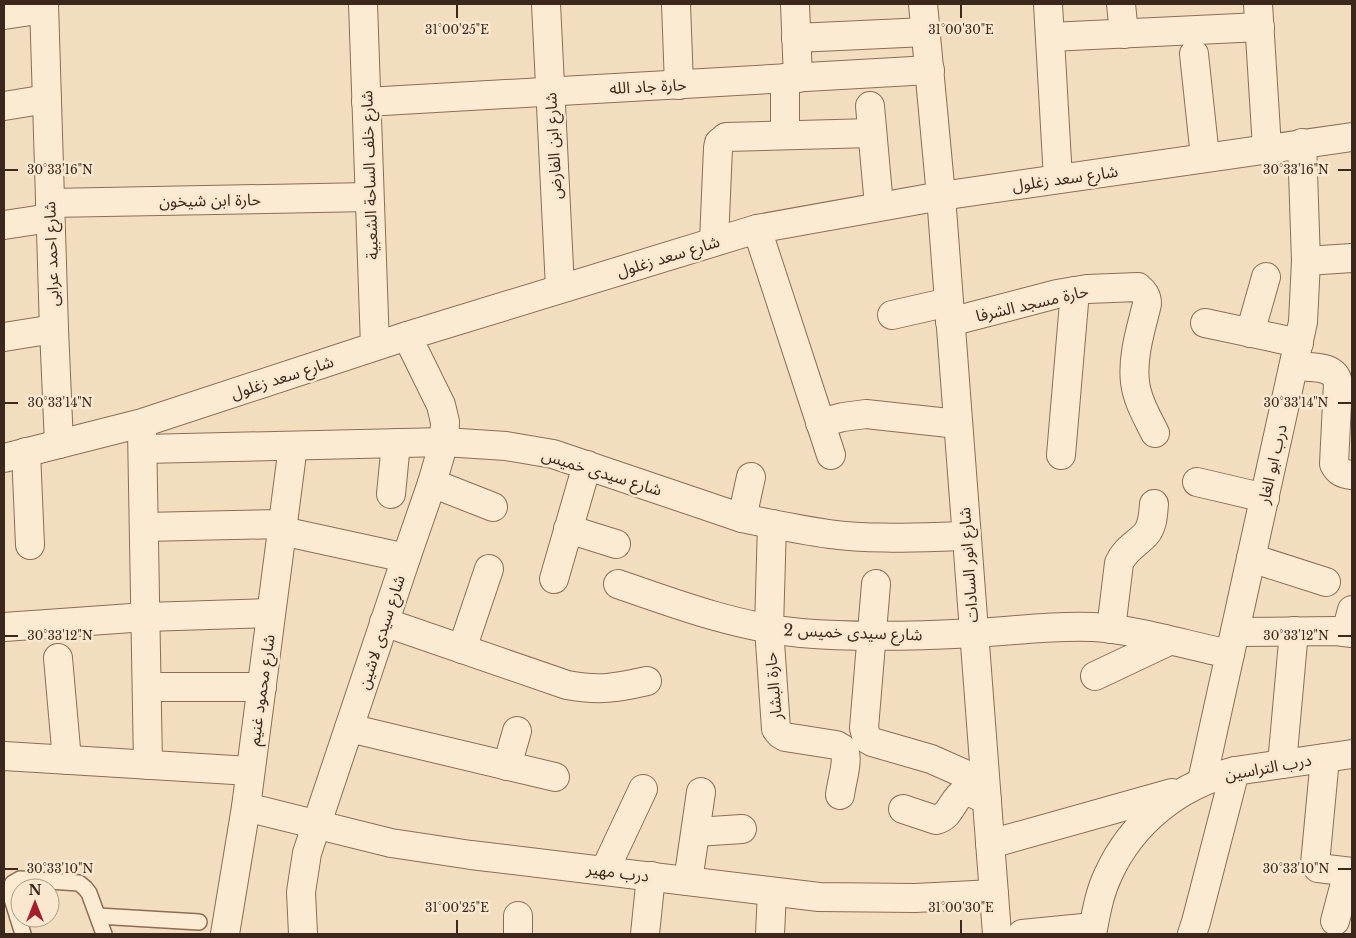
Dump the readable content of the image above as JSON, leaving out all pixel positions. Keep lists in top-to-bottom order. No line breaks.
{"streets":{"street":["حارة جاد الله","شارع ابن الفارض","شارع خلف الساحة الشعبية","شارع سعد زغلول","حارة ابن شيخون","شارع احمد عرابى","حارة مسجد الشرفا","درب ابو الغار","شارع سيدى خميس","شارع انور السادات","شارع سيدى لاشين","شارع سيدى خميس 2","حارة البشار","شارع محمود غنيم","درب التراسين","درب مهير"]},"crossings":[["حارة جاد الله","شارع ابن الفارض"],["حارة جاد الله","شارع خلف الساحة الشعبية"],["حارة جاد الله","شارع انور السادات"],["شارع ابن الفارض","شارع سعد زغلول"],["شارع خلف الساحة الشعبية","شارع سعد زغلول"],["شارع خلف الساحة الشعبية","حارة ابن شيخون"],["شارع سعد زغلول","شارع احمد عرابى"],["شارع سعد زغلول","درب ابو الغار"],["شارع سعد زغلول","شارع سيدى خميس"],["شارع سعد زغلول","شارع انور السادات"],["شارع سعد زغلول","شارع سيدى لاشين"],["حارة ابن شيخون","شارع احمد عرابى"],["حارة مسجد الشرفا","شارع انور السادات"],["درب ابو الغار","شارع سيدى خميس 2"],["درب ابو الغار","درب التراسين"],["شارع سيدى خميس","شارع انور السادات"],["شارع سيدى خميس","شارع سيدى لاشين"],["شارع سيدى خميس","حارة البشار"],["شارع سيدى خميس","شارع محمود غنيم"],["شارع انور السادات","شارع سيدى خميس 2"],["شارع انور السادات","درب مهير"],["شارع سيدى لاشين","درب مهير"],["شارع سيدى خميس 2","حارة البشار"],["شارع محمود غنيم","درب مهير"]],"north":"top","coordinates":["31°00'25\"E","31°00'30\"E","30°33'16\"N","30°33'14\"N","30°33'12\"N","30°33'10\"N"]}
